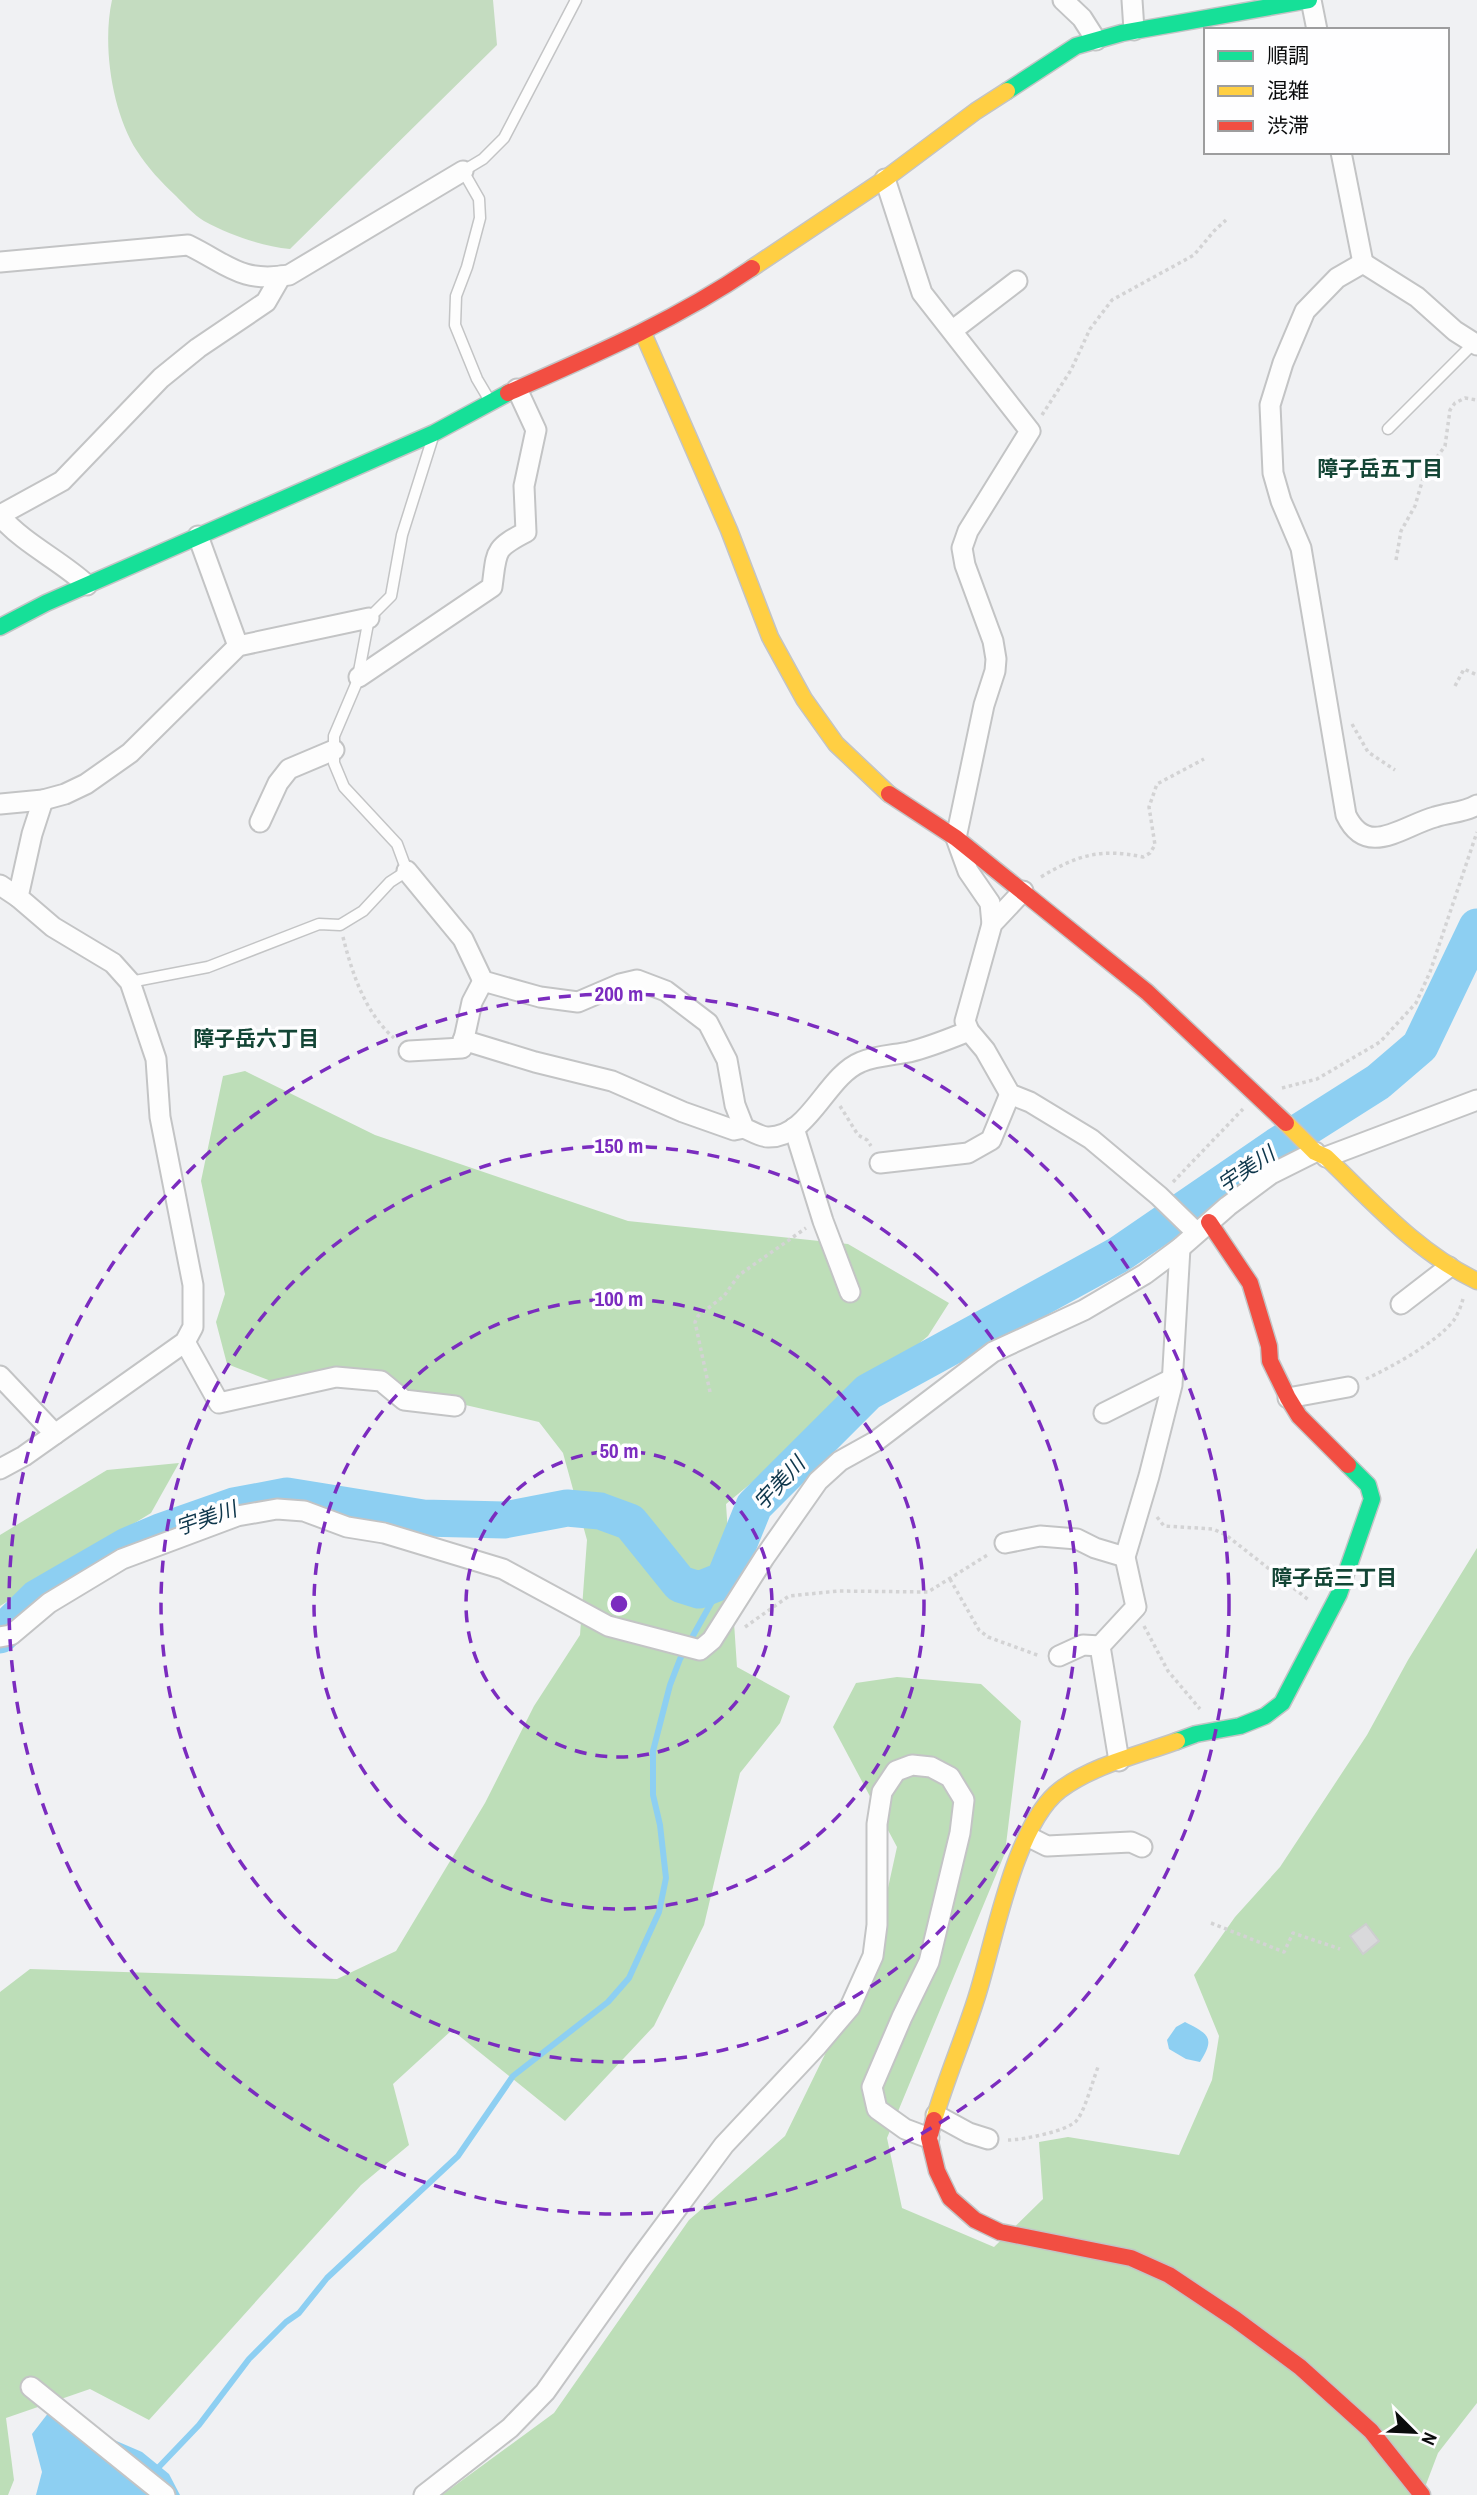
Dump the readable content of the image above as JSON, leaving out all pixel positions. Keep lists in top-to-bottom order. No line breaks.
{"districts":["障子岳五丁目","障子岳六丁目","障子岳三丁目"],"water":["宇美川"],"legend":["順調","混雑","渋滞"],"north":"bottom right","rings":["200 m","150 m","100 m","50 m"]}
